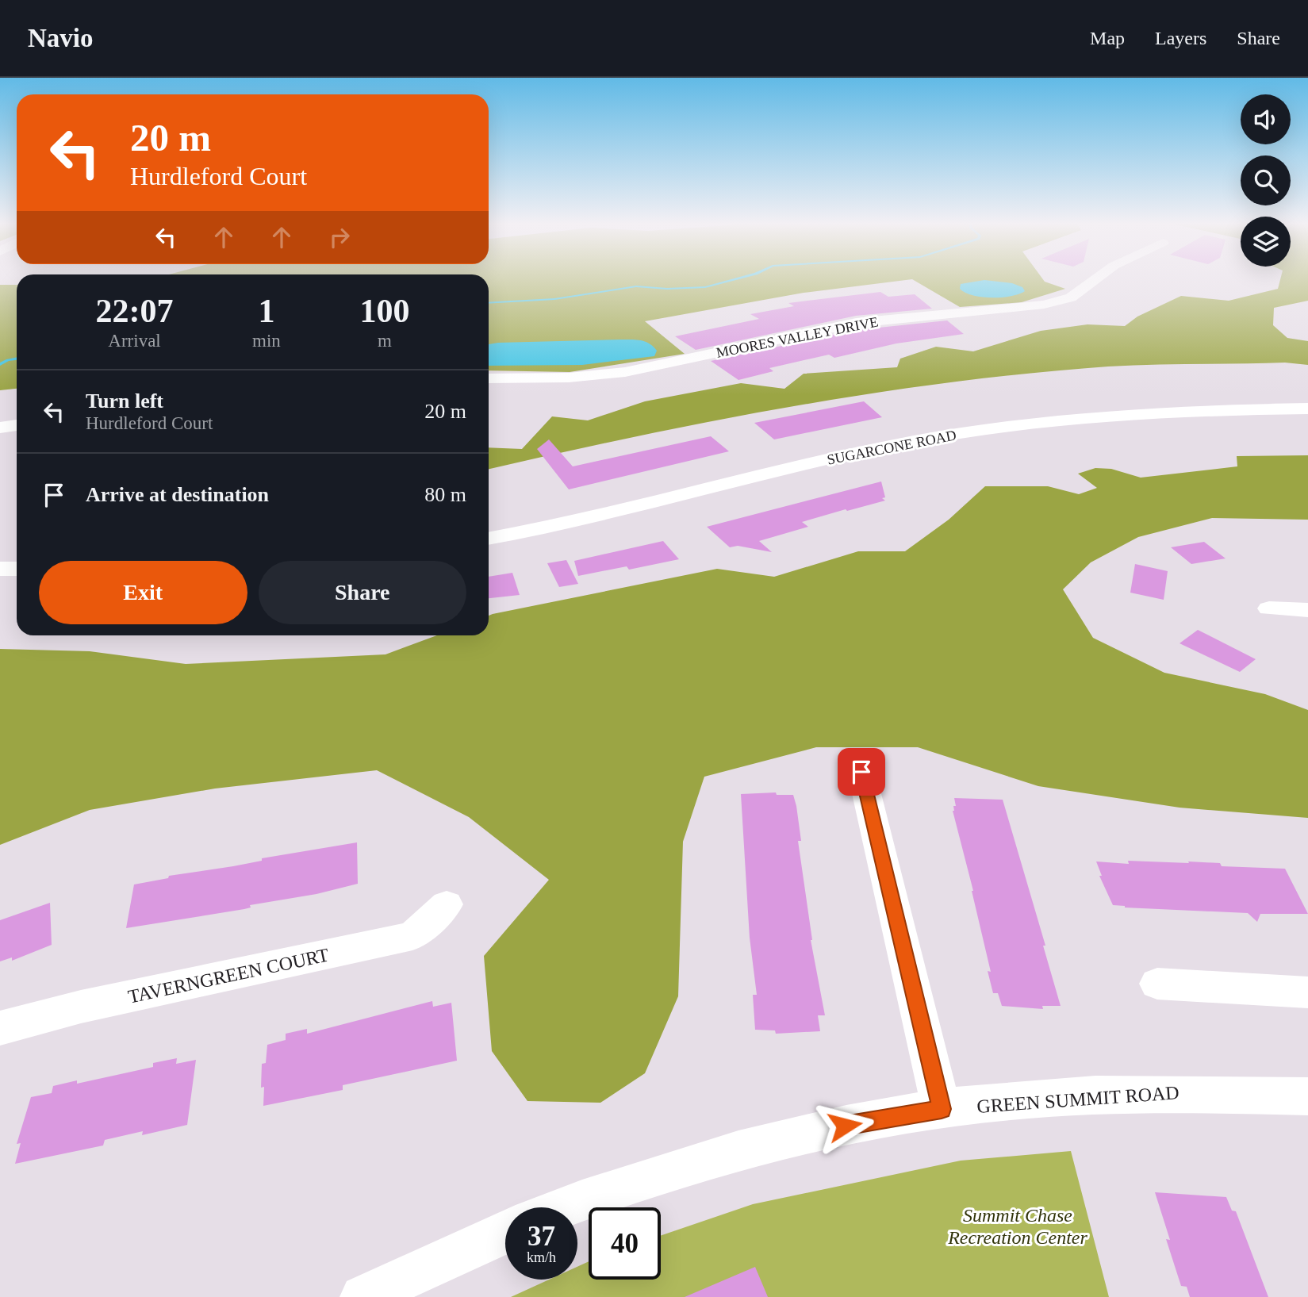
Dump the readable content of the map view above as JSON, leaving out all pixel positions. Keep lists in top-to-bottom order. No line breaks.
{"streets":{"street":["MOORES VALLEY DRIVE","SUGARCONE ROAD","TAVERNGREEN COURT","GREEN SUMMIT ROAD"]},"parks":["Summit Chase Recreation Center"],"page":{"header":"Navio","nav":["Map","Layers","Share"],"turn":["20 m","Hurdleford Court"],"eta":["22:07","Arrival","1","min","100","m"],"list":[{"name":"Turn left","note":"Hurdleford Court","value":"20 m"},{"name":"Arrive at destination","value":"80 m"}],"buttons":["Exit","Share"],"speed":"37 km/h","limit":"40"}}
